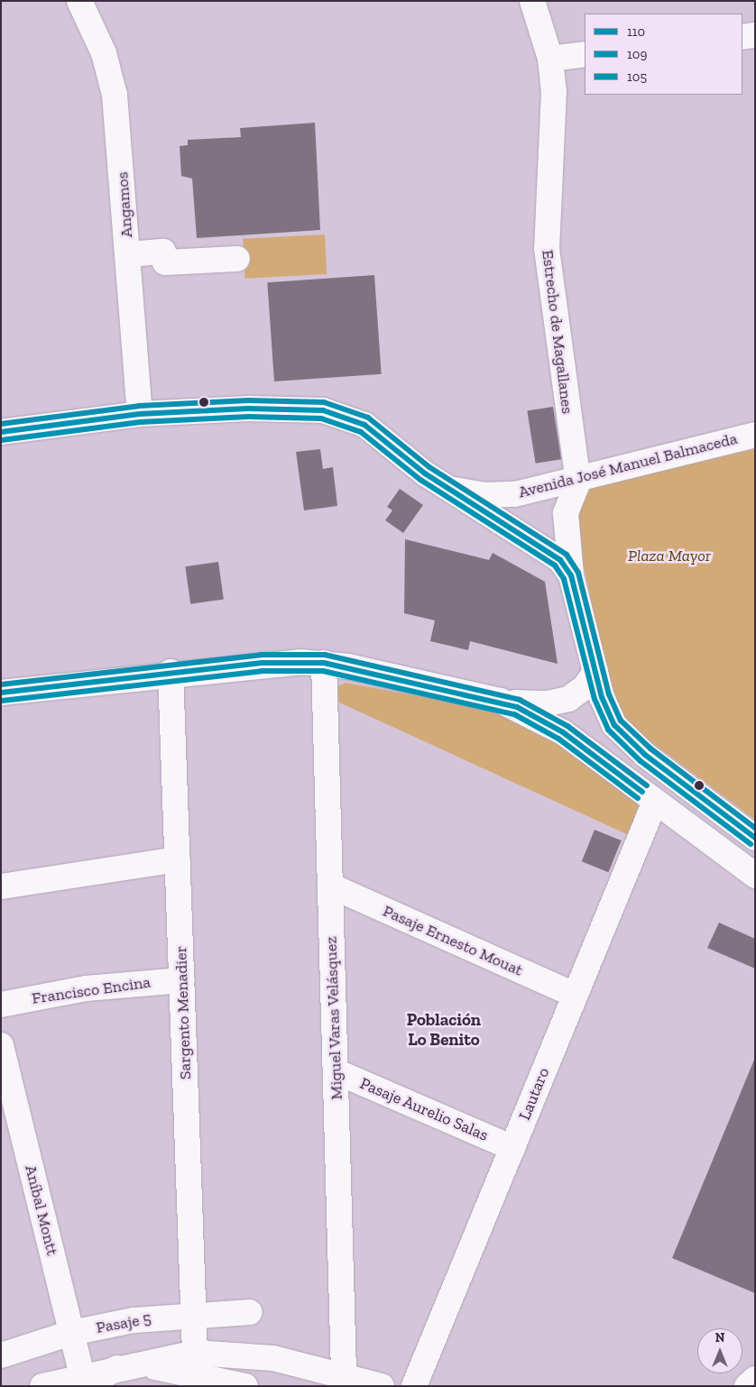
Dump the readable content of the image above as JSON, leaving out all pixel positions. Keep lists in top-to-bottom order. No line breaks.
{"streets":{"main road":["Angamos","Estrecho de Magallanes","Avenida José Manuel Balmaceda","Pasaje Ernesto Mouat","Francisco Encina","Sargento Menadier","Miguel Varas Velásquez","Lautaro","Pasaje Aurelio Salas","Aníbal Montt","Pasaje 5"]},"crossings":[["Estrecho de Magallanes","Avenida José Manuel Balmaceda"],["Pasaje Ernesto Mouat","Miguel Varas Velásquez"],["Pasaje Ernesto Mouat","Lautaro"],["Francisco Encina","Sargento Menadier"],["Sargento Menadier","Pasaje 5"],["Miguel Varas Velásquez","Pasaje Aurelio Salas"],["Lautaro","Pasaje Aurelio Salas"],["Aníbal Montt","Pasaje 5"]],"districts":["Población Lo Benito"],"parks":["Plaza Mayor"],"lines":["transit line 105","transit line 110","transit line 109"],"legend":["110","109","105"],"north":"top"}
